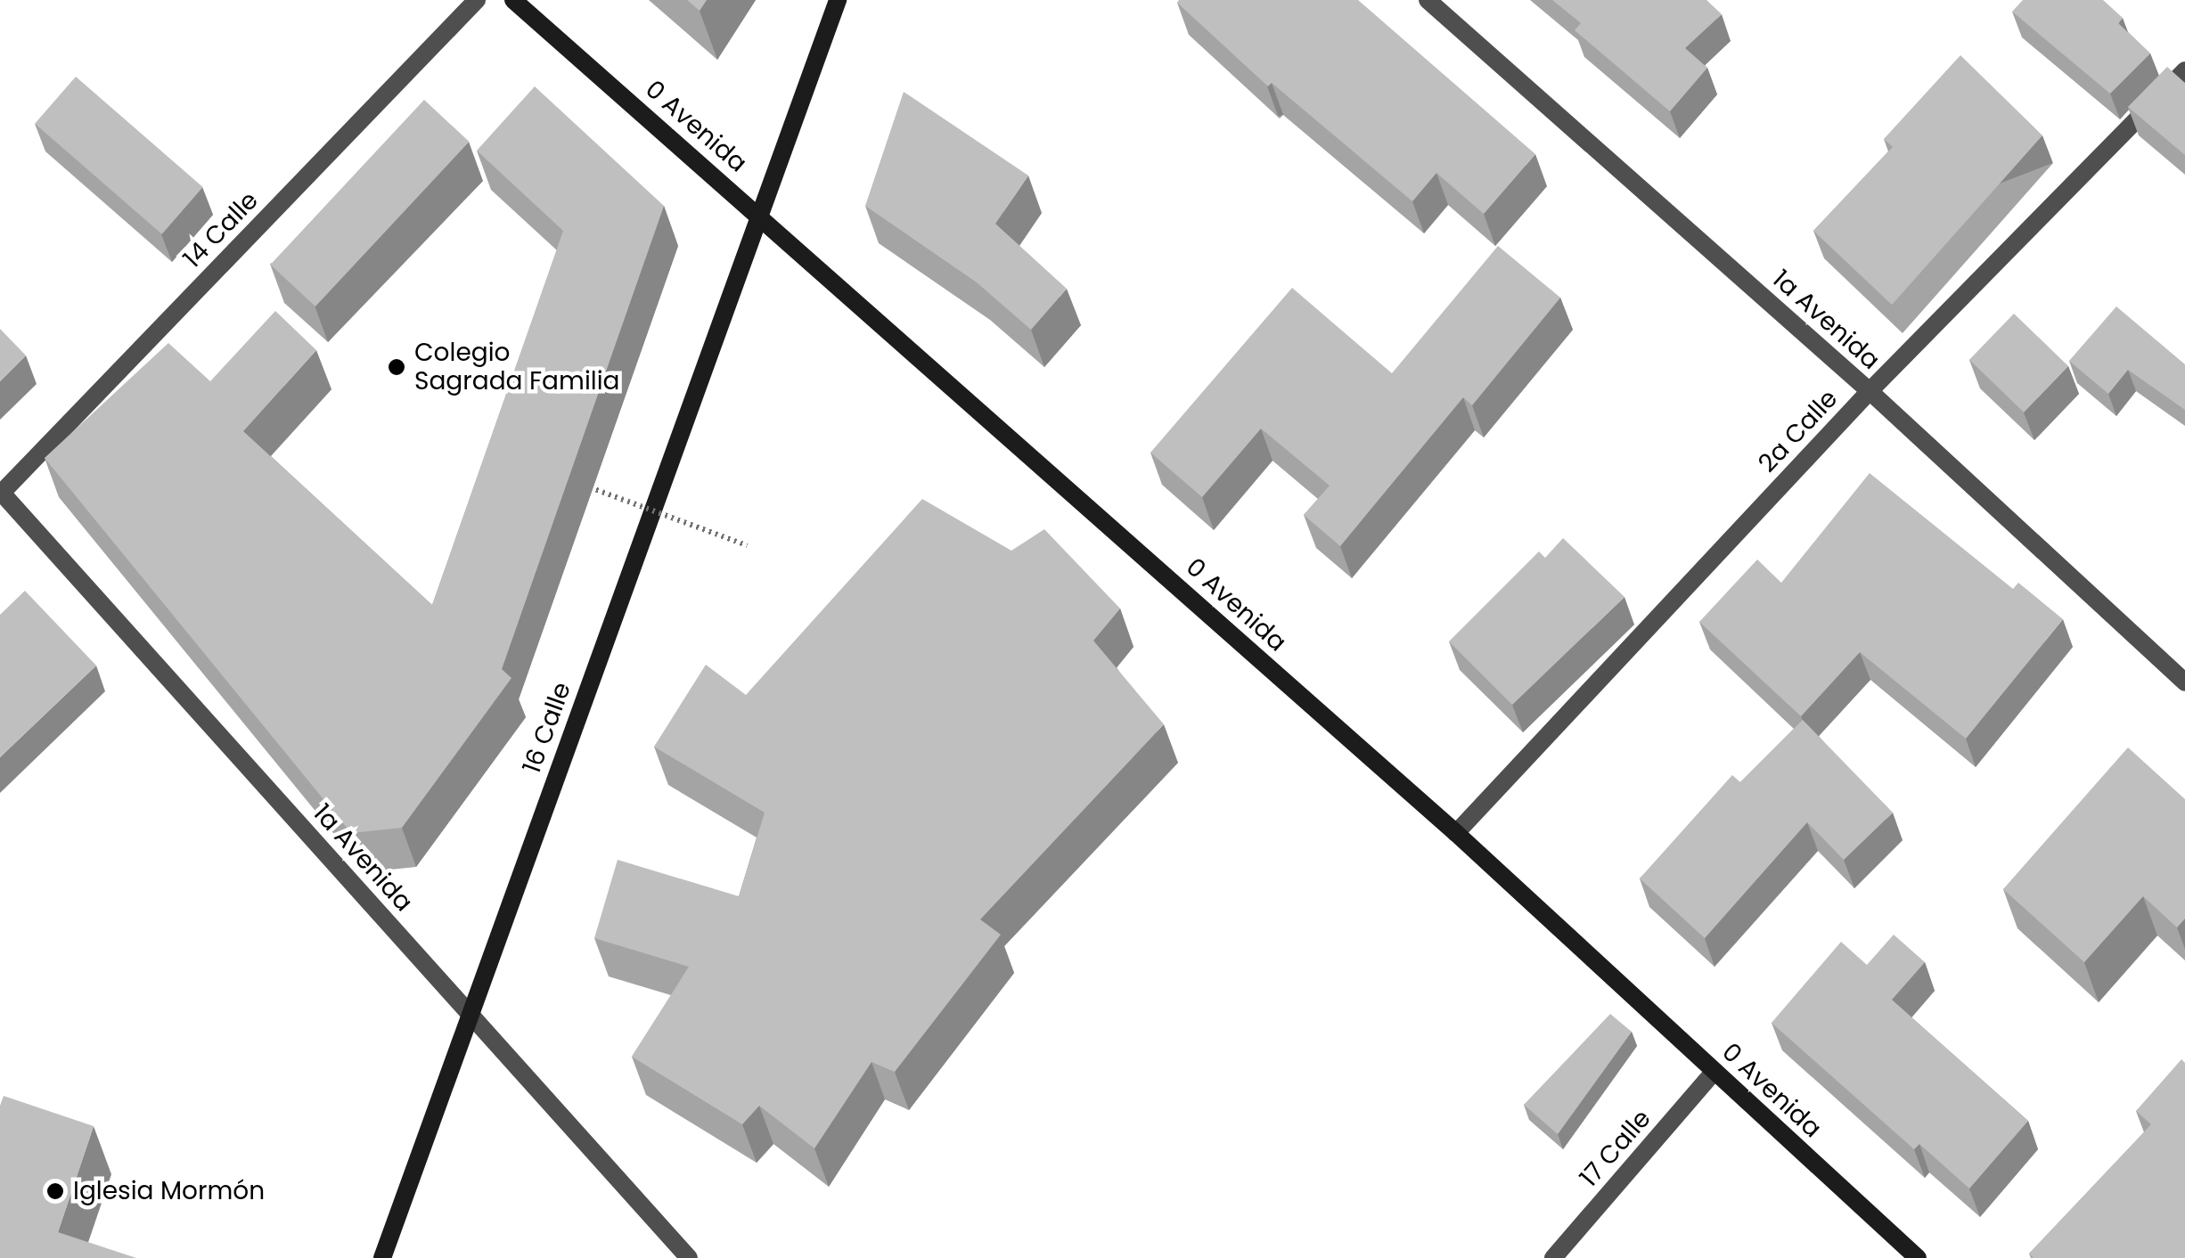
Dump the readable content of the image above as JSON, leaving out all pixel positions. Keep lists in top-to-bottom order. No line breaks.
{"streets":{"street":["0 Avenida","14 Calle","1a Avenida","2a Calle","16 Calle","17 Calle"]},"crossings":[["0 Avenida","2a Calle"],["0 Avenida","16 Calle"],["0 Avenida","17 Calle"],["14 Calle","1a Avenida"],["1a Avenida","2a Calle"],["1a Avenida","16 Calle"]],"places":["Colegio Sagrada Familia","Iglesia Mormón"]}
